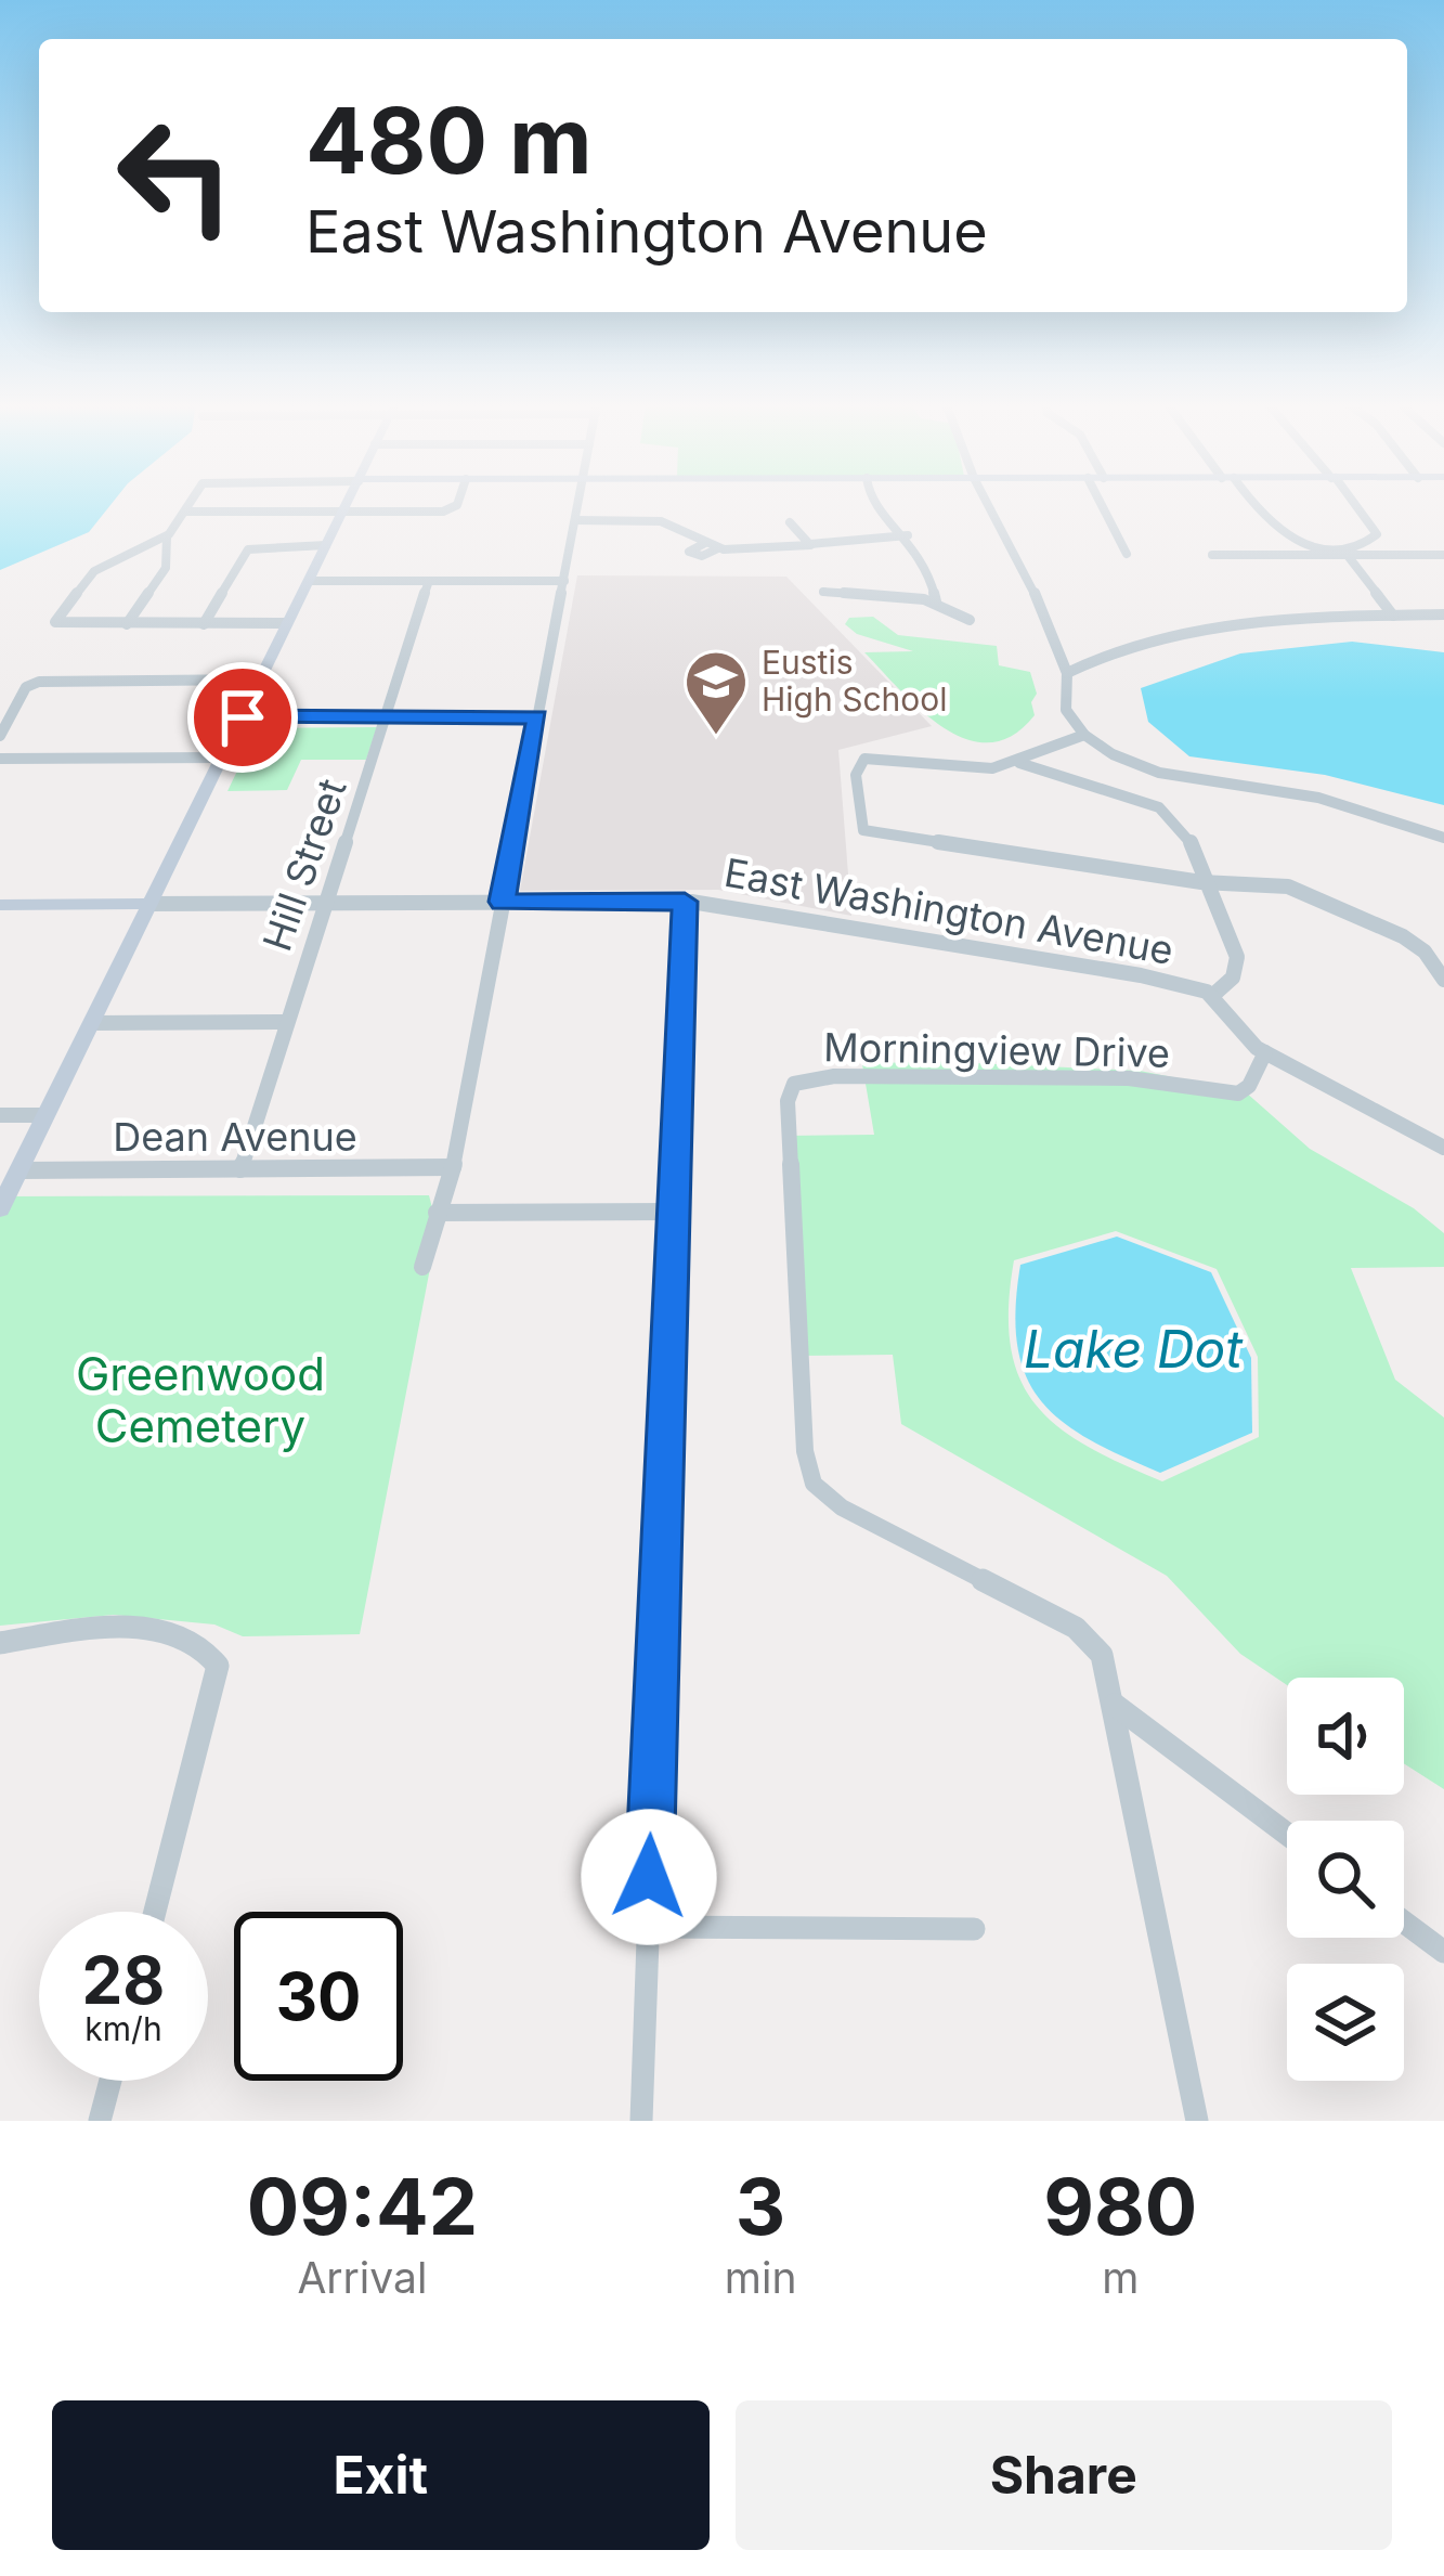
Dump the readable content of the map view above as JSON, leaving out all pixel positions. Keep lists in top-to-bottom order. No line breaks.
{"streets":{"street":["Hill Street","East Washington Avenue","Morningview Drive","Dean Avenue"]},"crossings":[["Hill Street","East Washington Avenue"],["Hill Street","Dean Avenue"],["East Washington Avenue","Morningview Drive"]],"water":["Lake Dot"],"parks":["Greenwood Cemetery"],"places":{"school or university":["Eustis High School"]},"page":{"turn":["480 m","East Washington Avenue"],"speed":"28 km/h","limit":"30","eta":["09:42","Arrival","3","min","980","m"],"buttons":["Exit","Share"]}}
